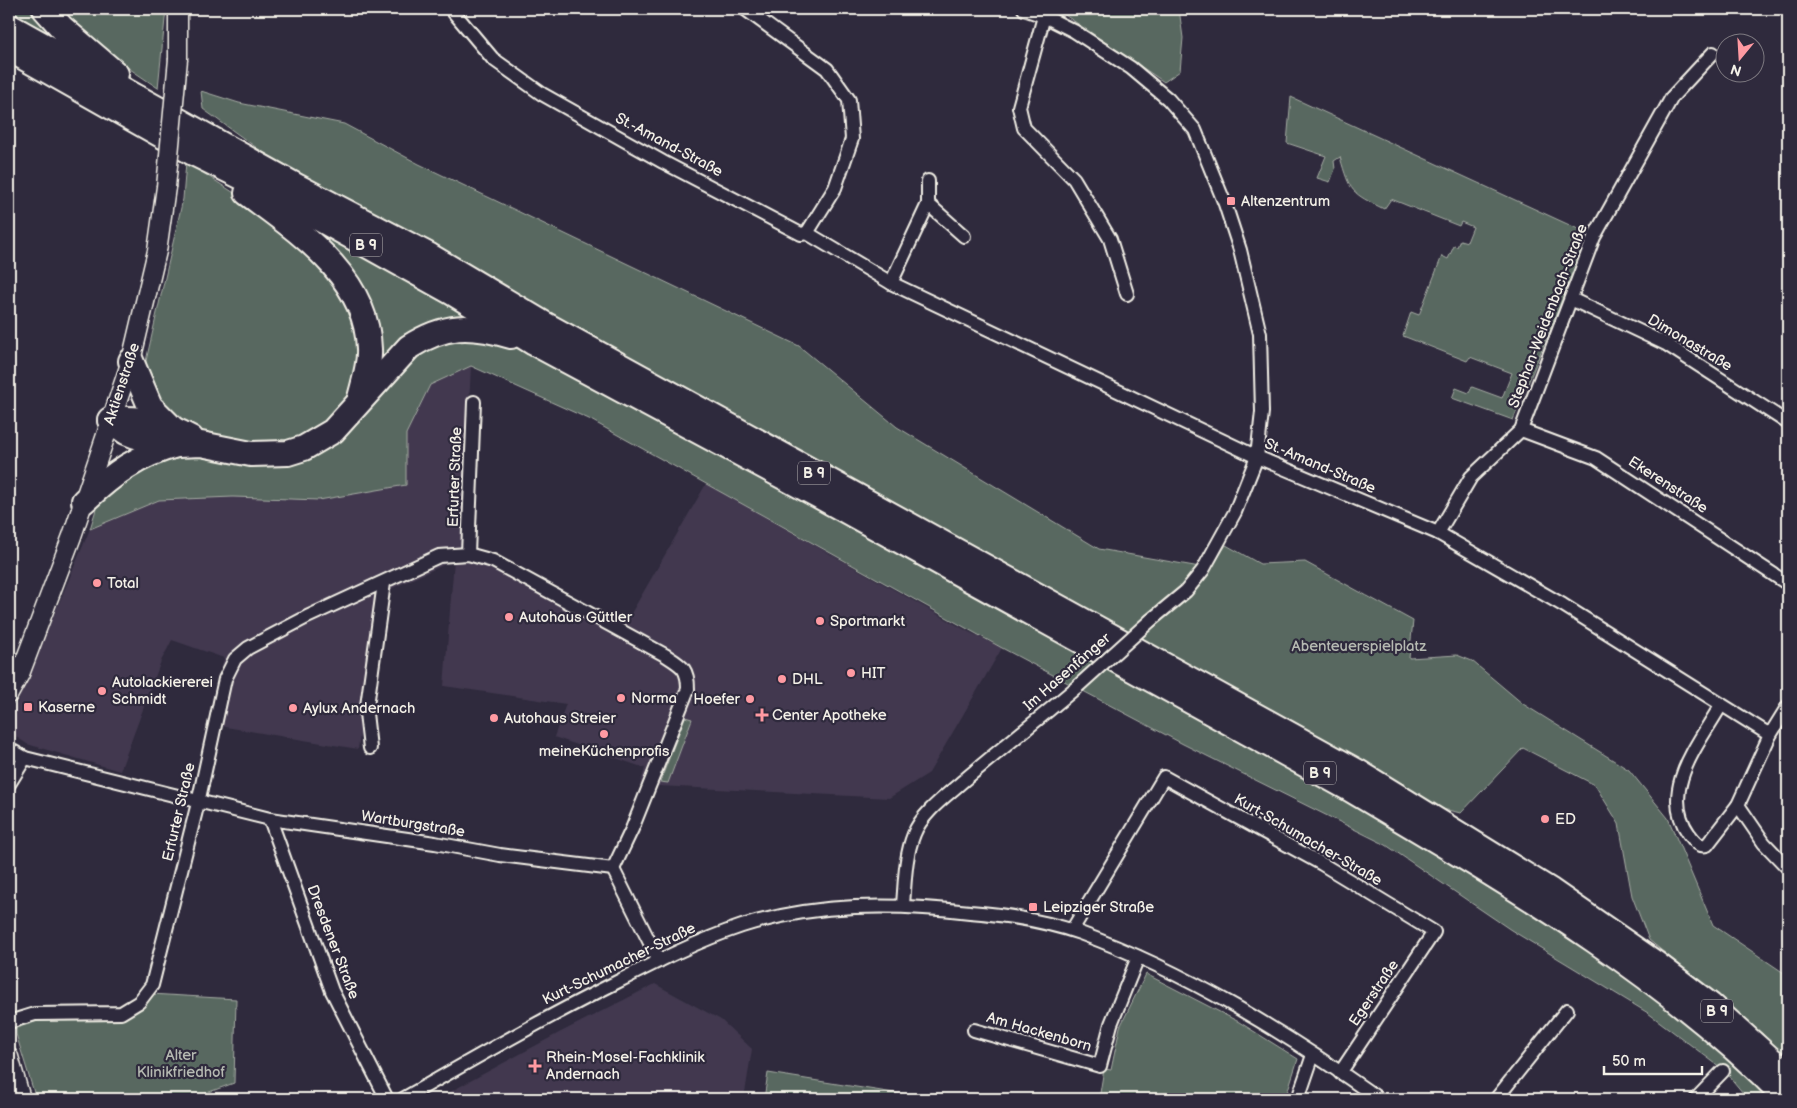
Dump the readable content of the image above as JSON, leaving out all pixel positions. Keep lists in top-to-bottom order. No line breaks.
{"streets":{"highway":["B 9"],"main road":["Aktienstraße"],"street":["St.-Amand-Straße","Stephan-Weidenbach-Straße","Dimonastraße","Erfurter Straße","Ekerenstraße","Im Hasenfänger","Wartburgstraße","Kurt-Schumacher-Straße","Dresdener Straße","Egerstraße","Am Hackenborn"]},"crossings":[["St.-Amand-Straße","Stephan-Weidenbach-Straße"],["St.-Amand-Straße","Im Hasenfänger"],["Stephan-Weidenbach-Straße","Dimonastraße"],["Stephan-Weidenbach-Straße","Ekerenstraße"],["Erfurter Straße","Wartburgstraße"],["Im Hasenfänger","Kurt-Schumacher-Straße"],["Wartburgstraße","Dresdener Straße"],["Kurt-Schumacher-Straße","Egerstraße"],["Kurt-Schumacher-Straße","Am Hackenborn"]],"parks":["Abenteuerspielplatz","Alter Klinikfriedhof"],"places":{"transit":["Altenzentrum","Kaserne","Leipziger Straße"],"other":["Total","Autohaus Güttler","Sportmarkt","HIT","DHL","Autolackiererei Schmidt","Norma","Hoefer","Aylux Andernach","Autohaus Streier","meineKüchenprofis","ED"],"health":["Center Apotheke","Rhein-Mosel-Fachklinik Andernach"]},"scale_bar":"50 m","north":"bottom"}
